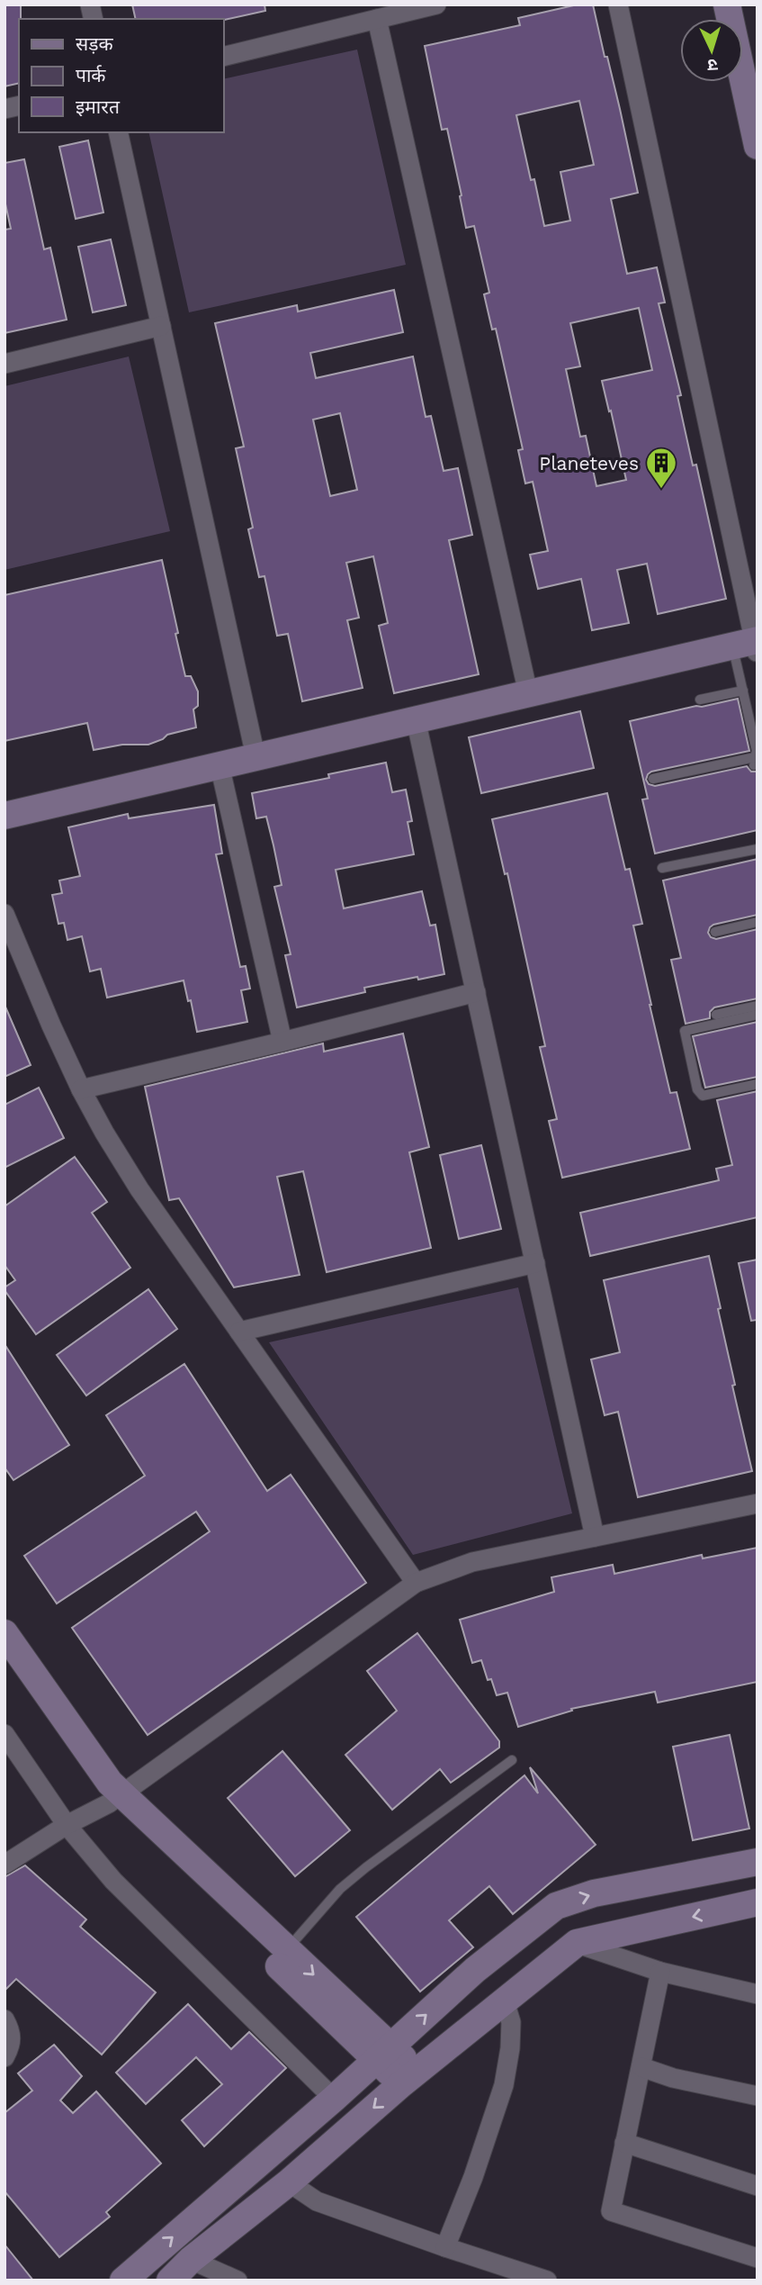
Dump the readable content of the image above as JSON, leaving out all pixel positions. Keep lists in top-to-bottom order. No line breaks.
{"places":{"building":["Planeteves"]},"legend":["सड़क","पार्क","इमारत"],"north":"bottom"}
